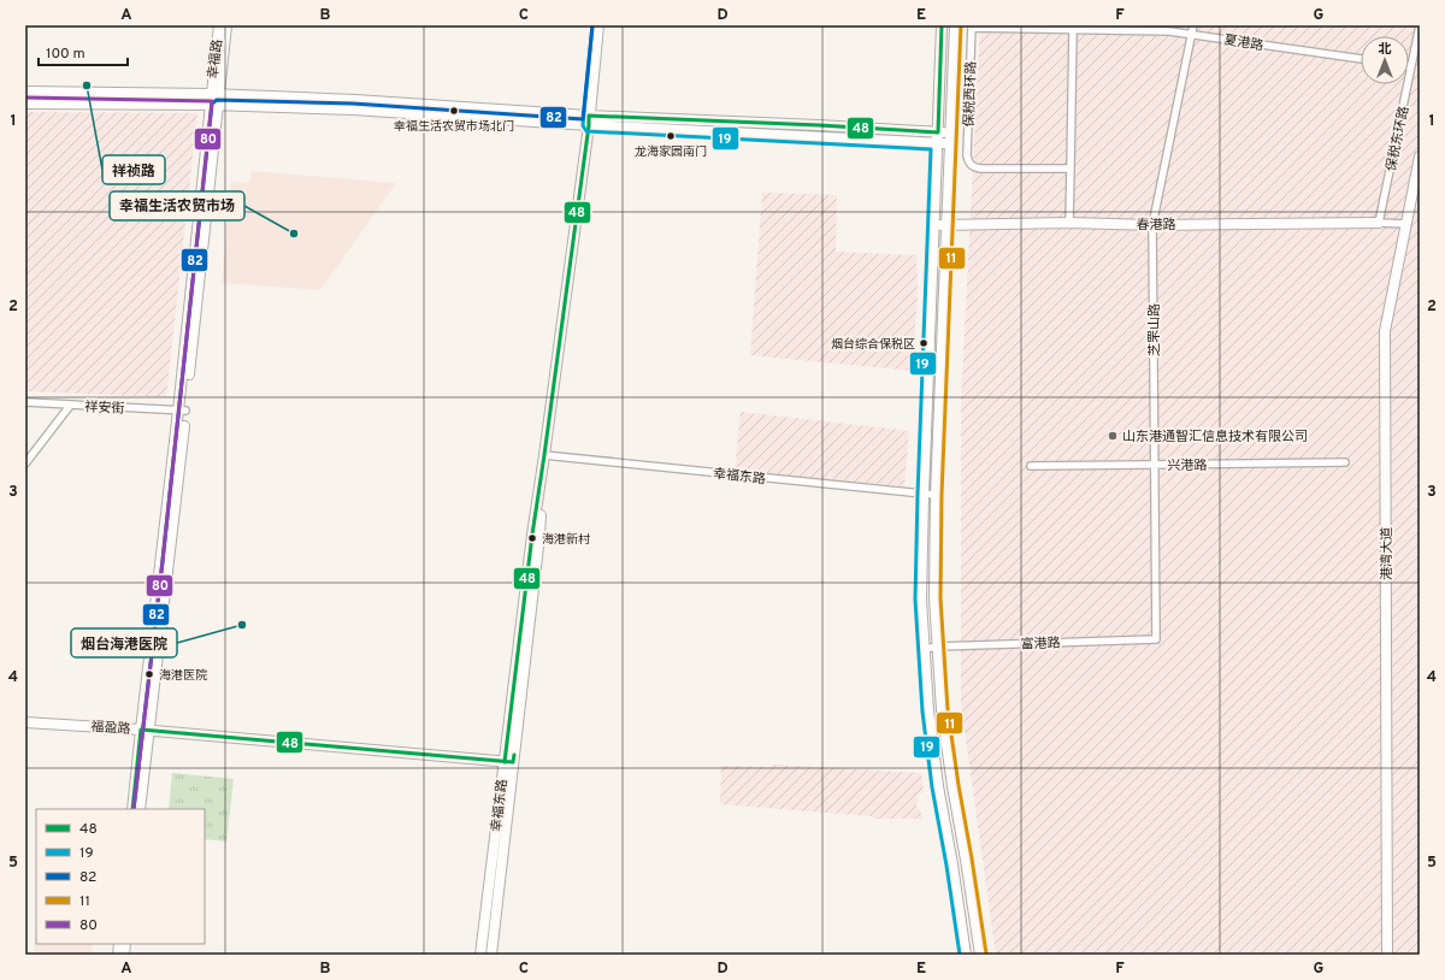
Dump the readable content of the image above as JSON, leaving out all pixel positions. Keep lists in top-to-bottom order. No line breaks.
{"streets":{"street":["夏港路","幸福路","保税西环路","保税东环路","春港路","芝罘山路","祥安街","兴港路","幸福东路","港湾大道","富港路","福盈路"]},"crossings":[["夏港路","保税西环路"],["夏港路","芝罘山路"],["幸福路","祥安街"],["幸福路","福盈路"],["保税东环路","春港路"],["春港路","芝罘山路"],["芝罘山路","兴港路"],["芝罘山路","富港路"],["幸福东路","福盈路"]],"places":["祥祯路","幸福生活农贸市场北门","龙海家园南门","幸福生活农贸市场","烟台综合保税区","山东港通智汇信息技术有限公司","海港新村","烟台海港医院","海港医院"],"lines":["transit line 48","transit line 19","transit line 82","transit line 11","transit line 80"],"legend":["48","19","82","11","80"],"scale_bar":"100 m","north":"top","grid":{"columns":["A","B","C","D","E","F","G"],"rows":["1","2","3","4","5"]}}
